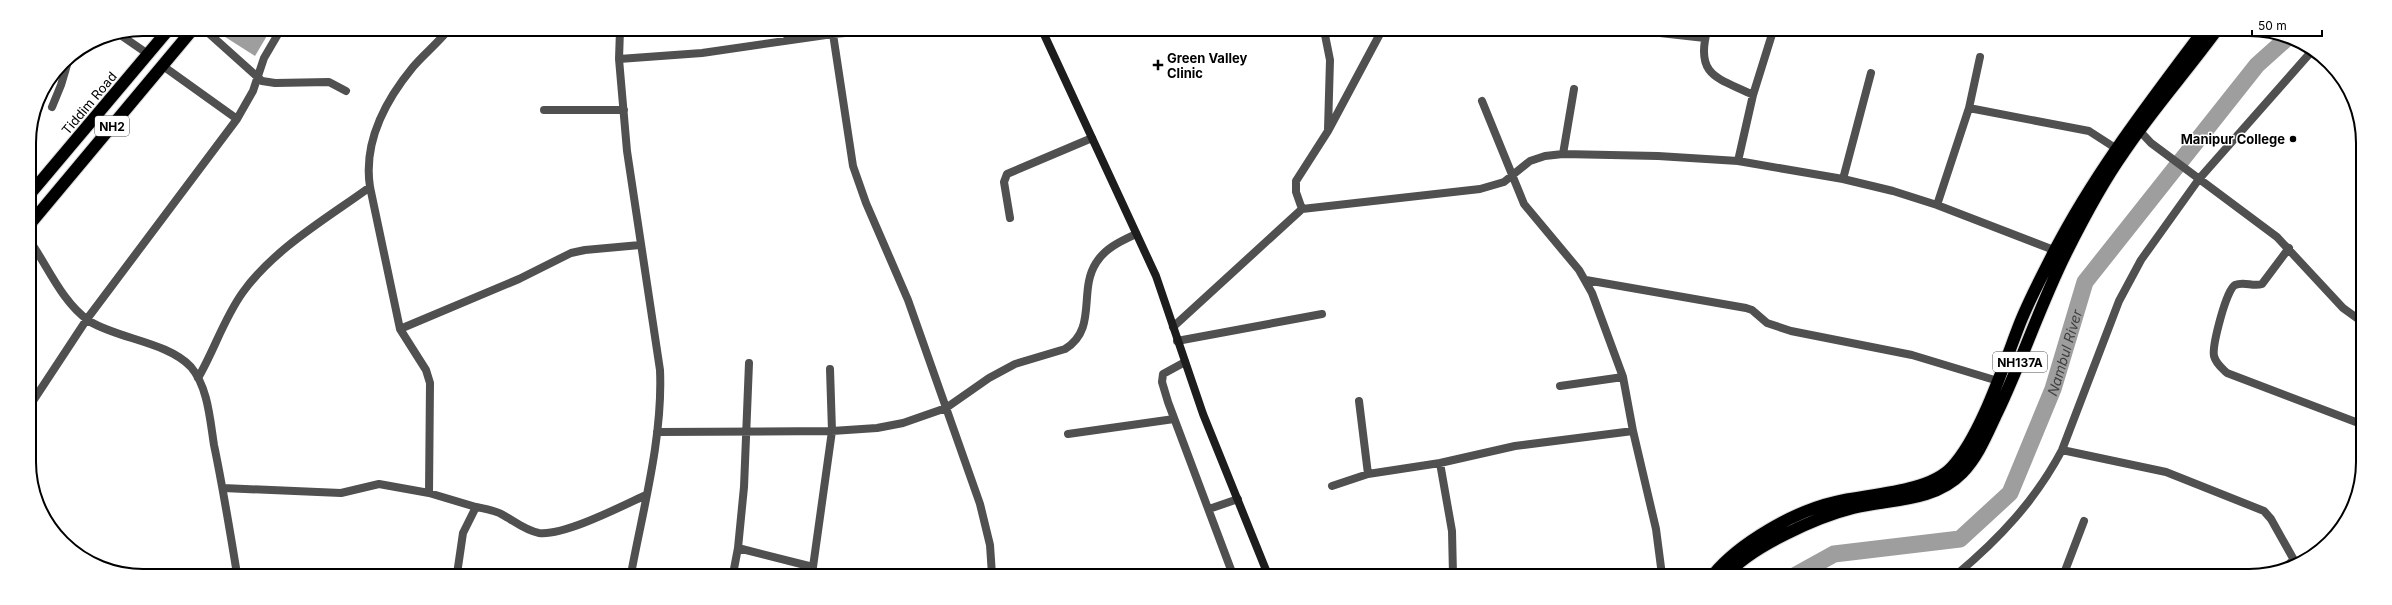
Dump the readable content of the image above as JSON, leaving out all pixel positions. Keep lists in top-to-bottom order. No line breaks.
{"streets":{"highway":["Tiddim Road","NH2","NH137A"]},"water":["Nambul River"],"places":{"health":["Green Valley Clinic"],"other":["Manipur College"]},"scale_bar":"50 m"}
